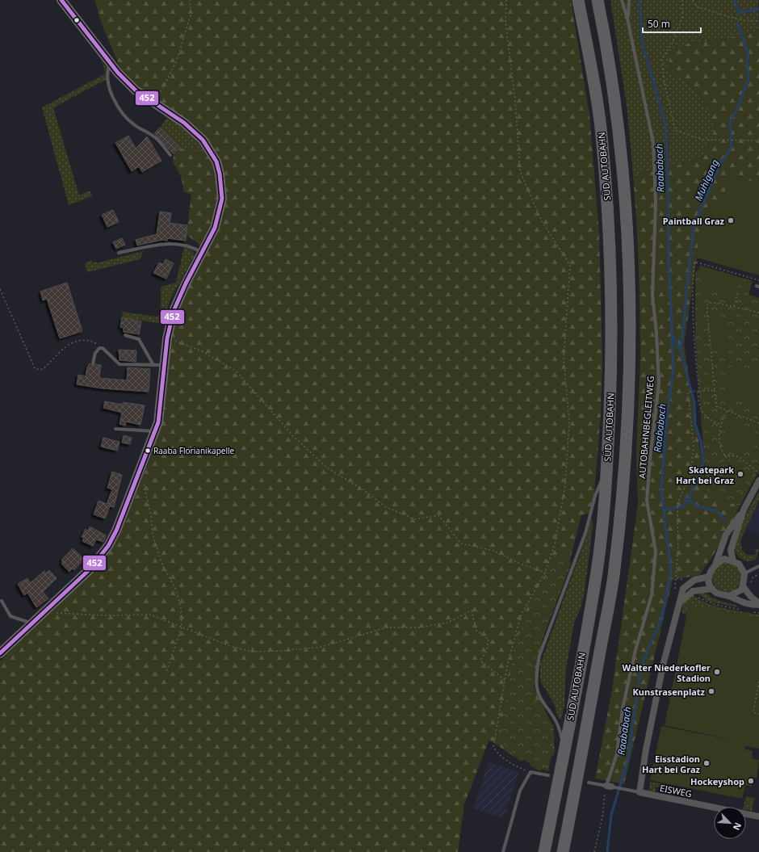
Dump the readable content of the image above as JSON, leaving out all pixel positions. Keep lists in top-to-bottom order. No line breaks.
{"streets":{"highway":["SÜD AUTOBAHN"],"street":["EISWEG"],"lane":["AUTOBAHNBEGLEITWEG"]},"crossings":[["AUTOBAHNBEGLEITWEG","EISWEG"]],"water":["Raababach","Mühlgang"],"places":["Paintball Graz","Raaba Florianikapelle","Skatepark Hart bei Graz","Walter Niederkofler Stadion","Kunstrasenplatz","Eisstadion Hart bei Graz","Hockeyshop"],"lines":["transit line 452"],"scale_bar":"50 m","north":"bottom right"}
